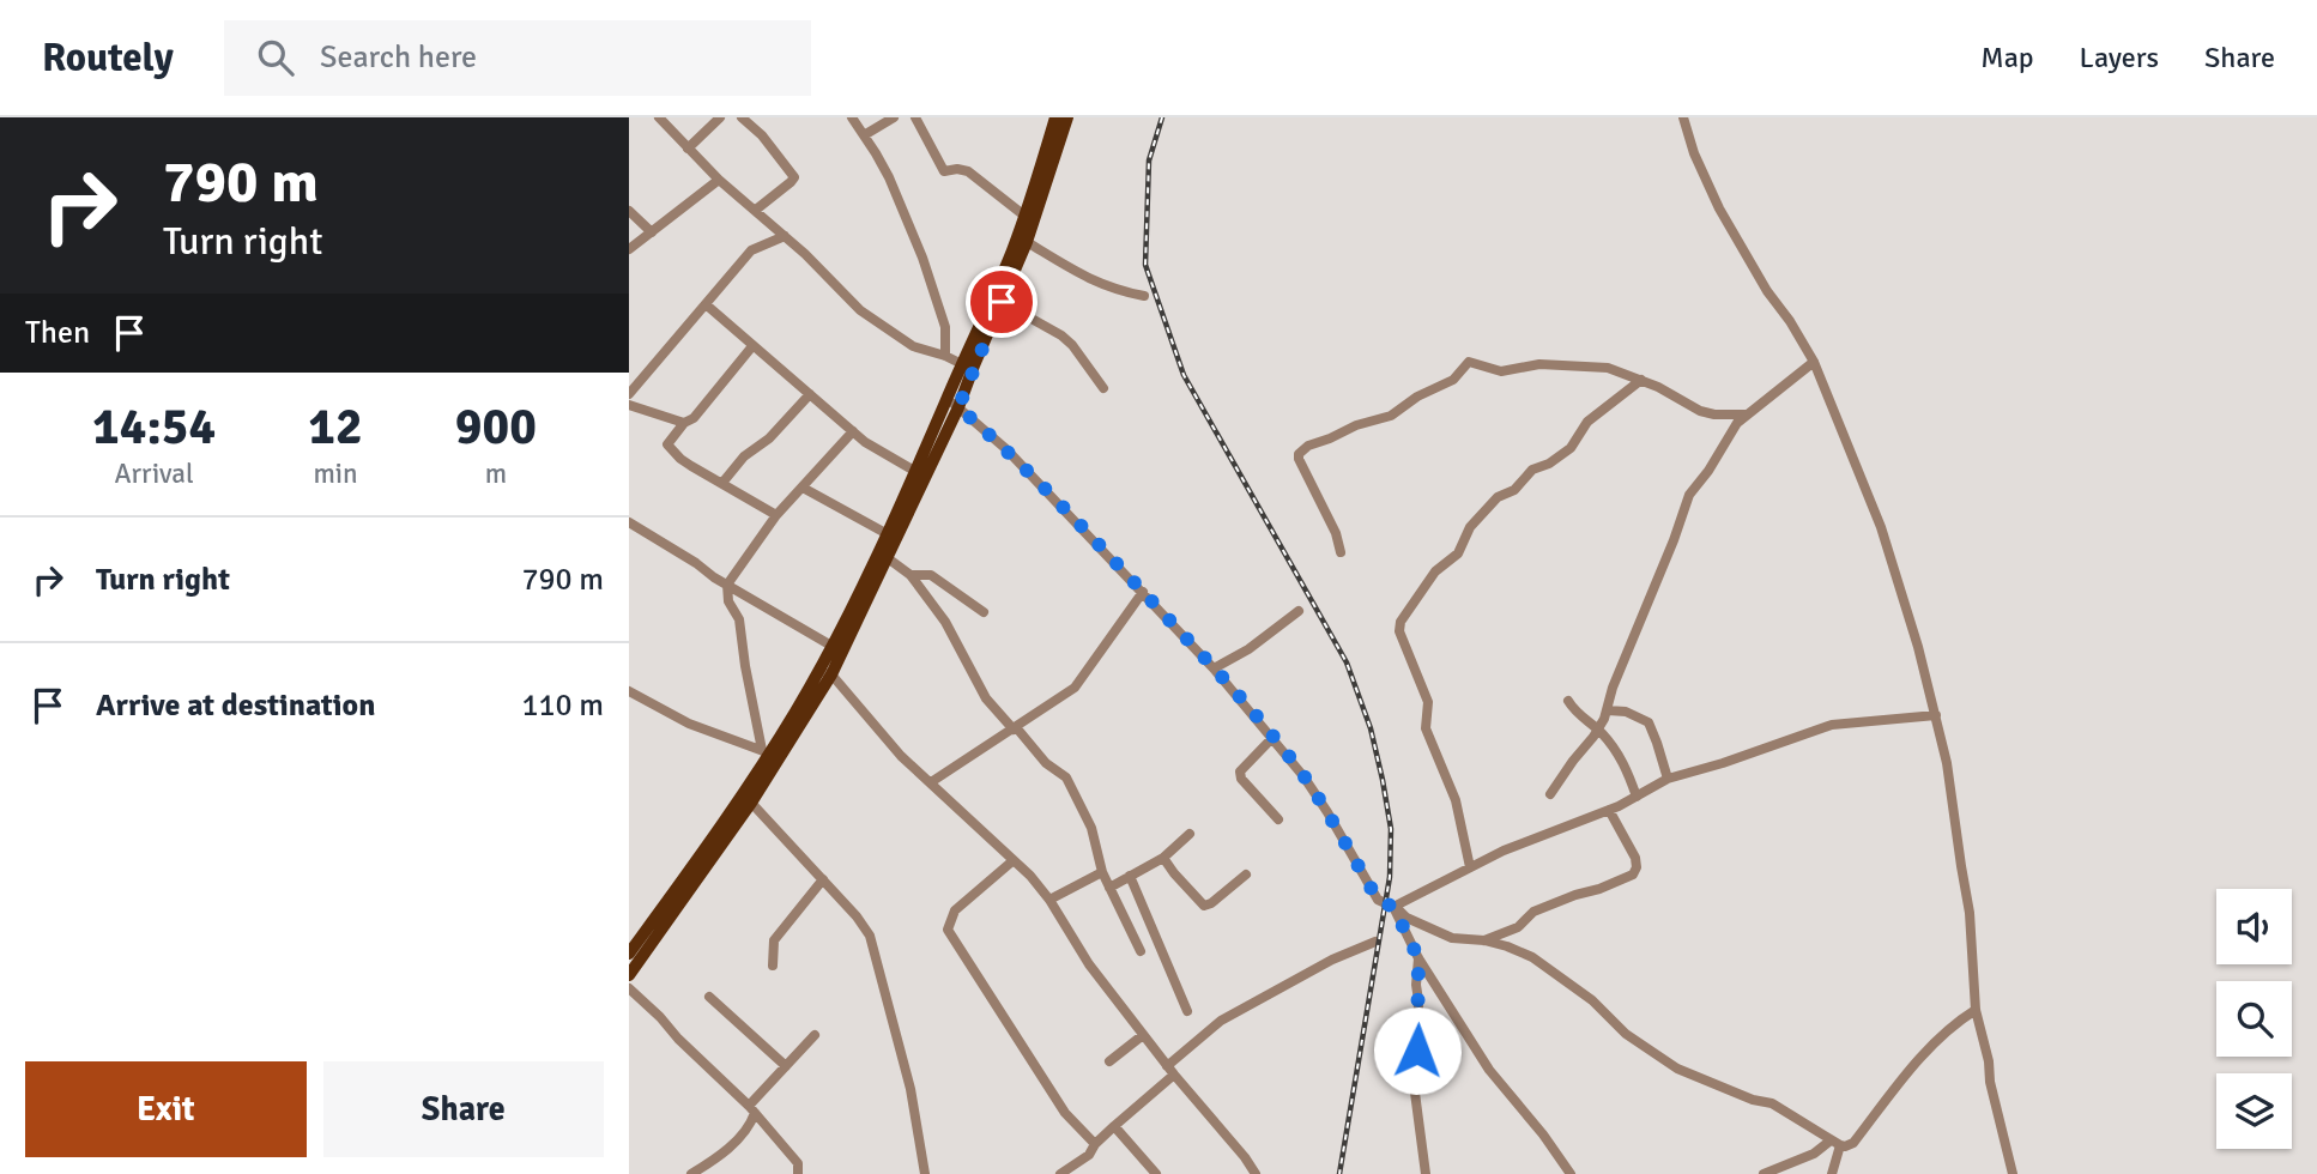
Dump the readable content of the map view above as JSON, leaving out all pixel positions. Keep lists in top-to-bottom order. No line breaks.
{"page":{"header":"Routely","search":"Search here","nav":["Map","Layers","Share"],"turn":["790 m","Turn right"],"then":"Then","eta":["14:54","Arrival","12","min","900","m"],"list":[{"name":"Turn right","value":"790 m"},{"name":"Arrive at destination","value":"110 m"}],"buttons":["Exit","Share"]}}
